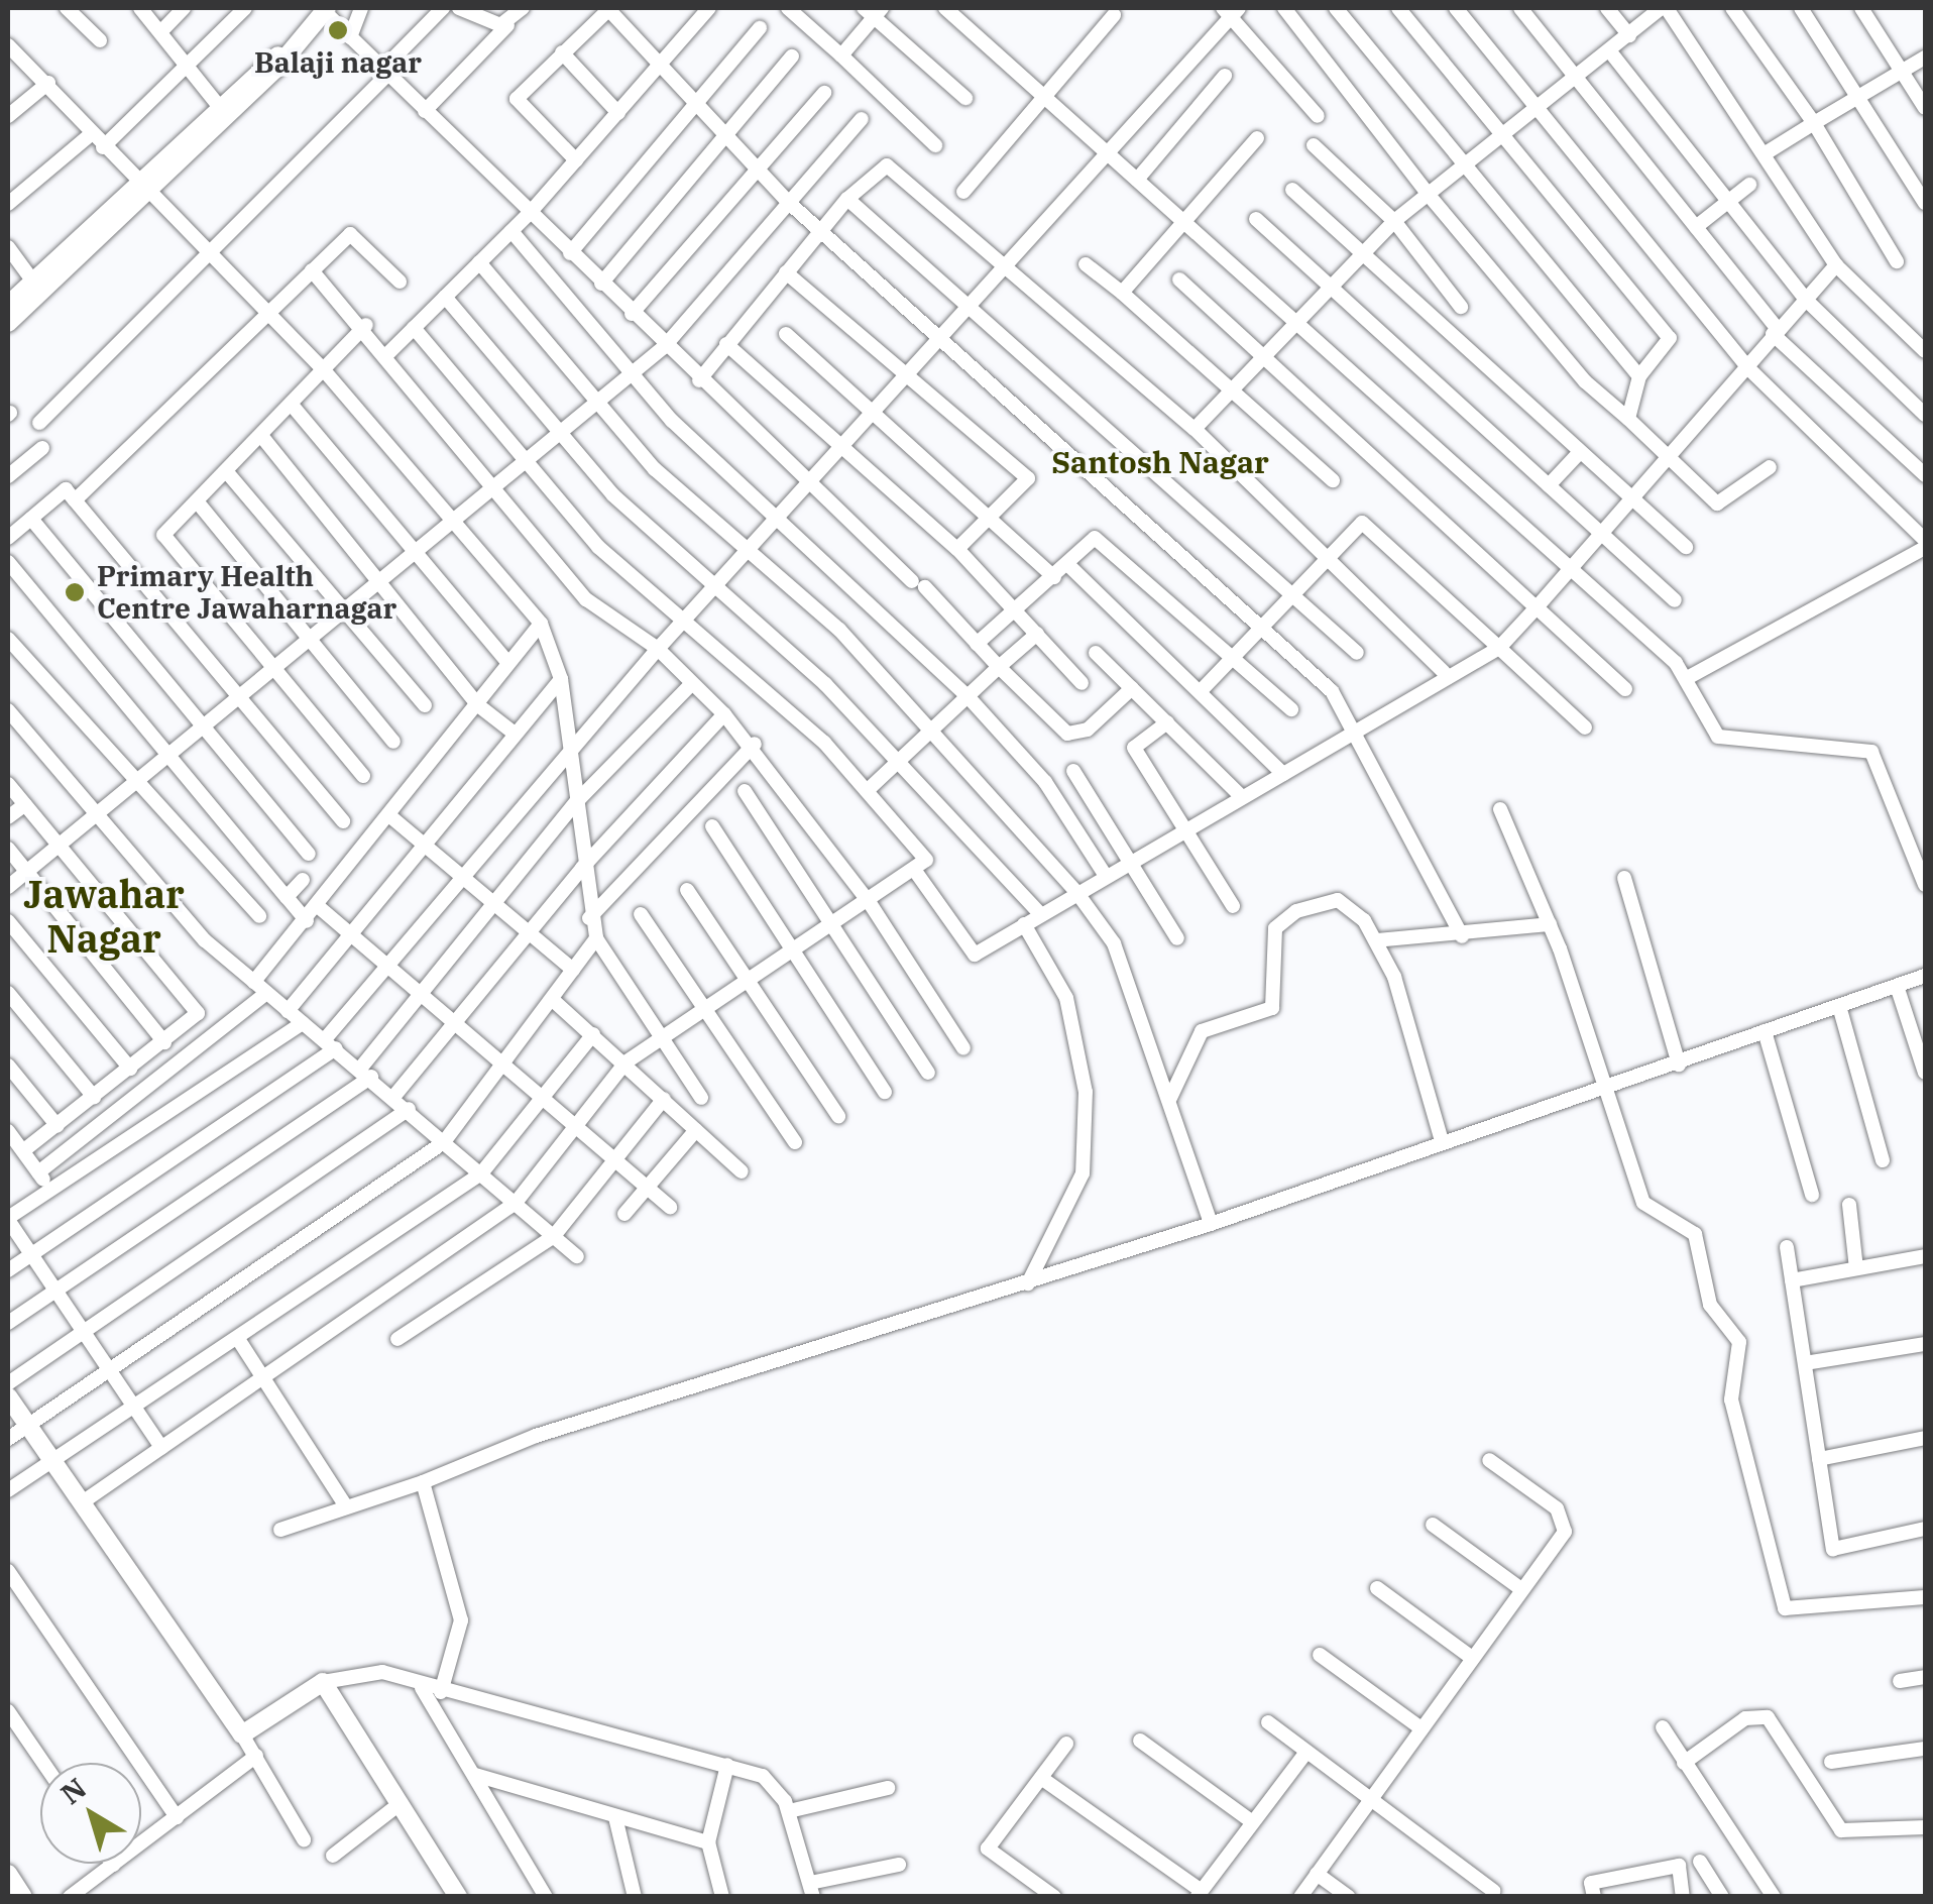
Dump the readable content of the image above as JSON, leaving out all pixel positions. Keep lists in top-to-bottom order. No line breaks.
{"districts":["Santosh Nagar","Jawahar Nagar"],"places":["Balaji nagar","Primary Health Centre Jawaharnagar"],"north":"top left"}
